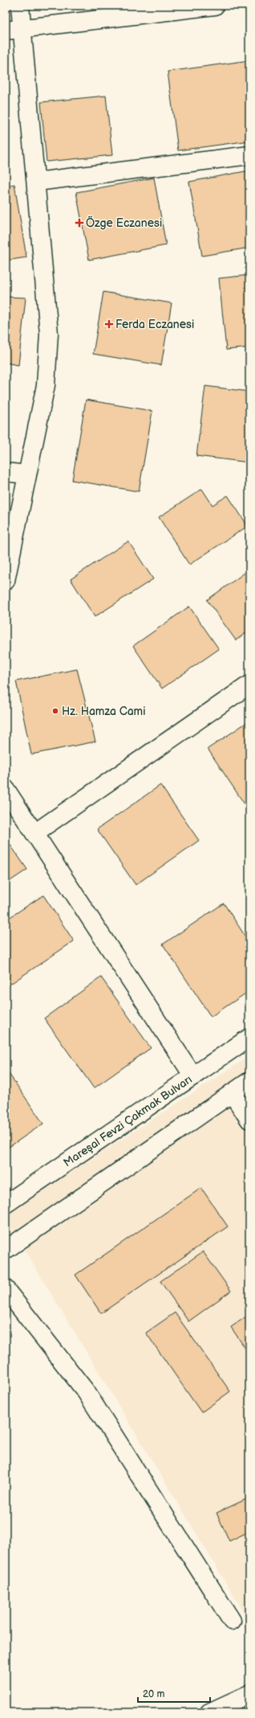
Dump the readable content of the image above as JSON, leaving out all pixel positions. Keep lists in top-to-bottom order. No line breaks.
{"streets":{"street":["Mareşal Fevzi Çakmak Bulvarı"]},"places":{"health":["Özge Eczanesi","Ferda Eczanesi"],"other":["Hz. Hamza Cami"]},"scale_bar":"20 m"}
